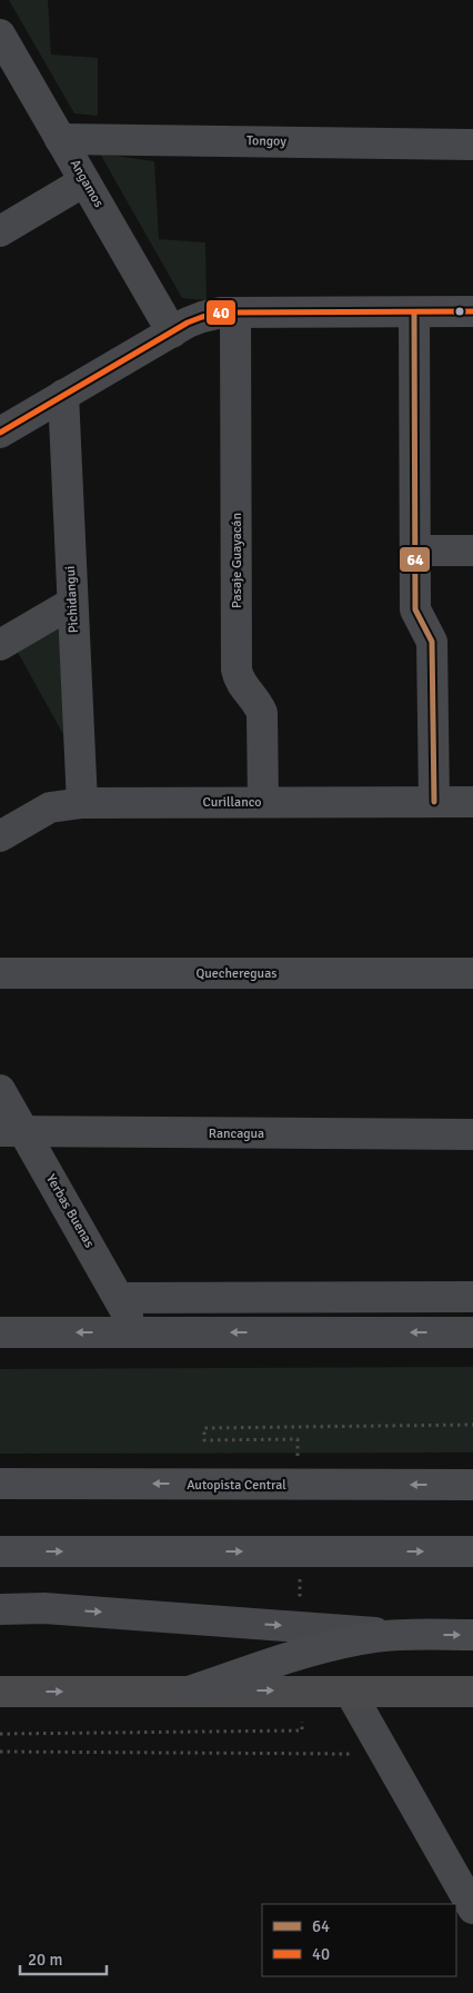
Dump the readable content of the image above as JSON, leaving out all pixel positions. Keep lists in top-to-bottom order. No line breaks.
{"streets":{"highway":["Autopista Central"],"street":["Tongoy","Angamos","Pasaje Guayacán","Pichidangui","Curillanco","Quechereguas","Rancagua","Yerbas Buenas"]},"crossings":[["Tongoy","Angamos"],["Pasaje Guayacán","Curillanco"],["Pichidangui","Curillanco"],["Rancagua","Yerbas Buenas"]],"lines":["transit line 40","transit line 64"],"legend":["64","40"],"scale_bar":"20 m"}
